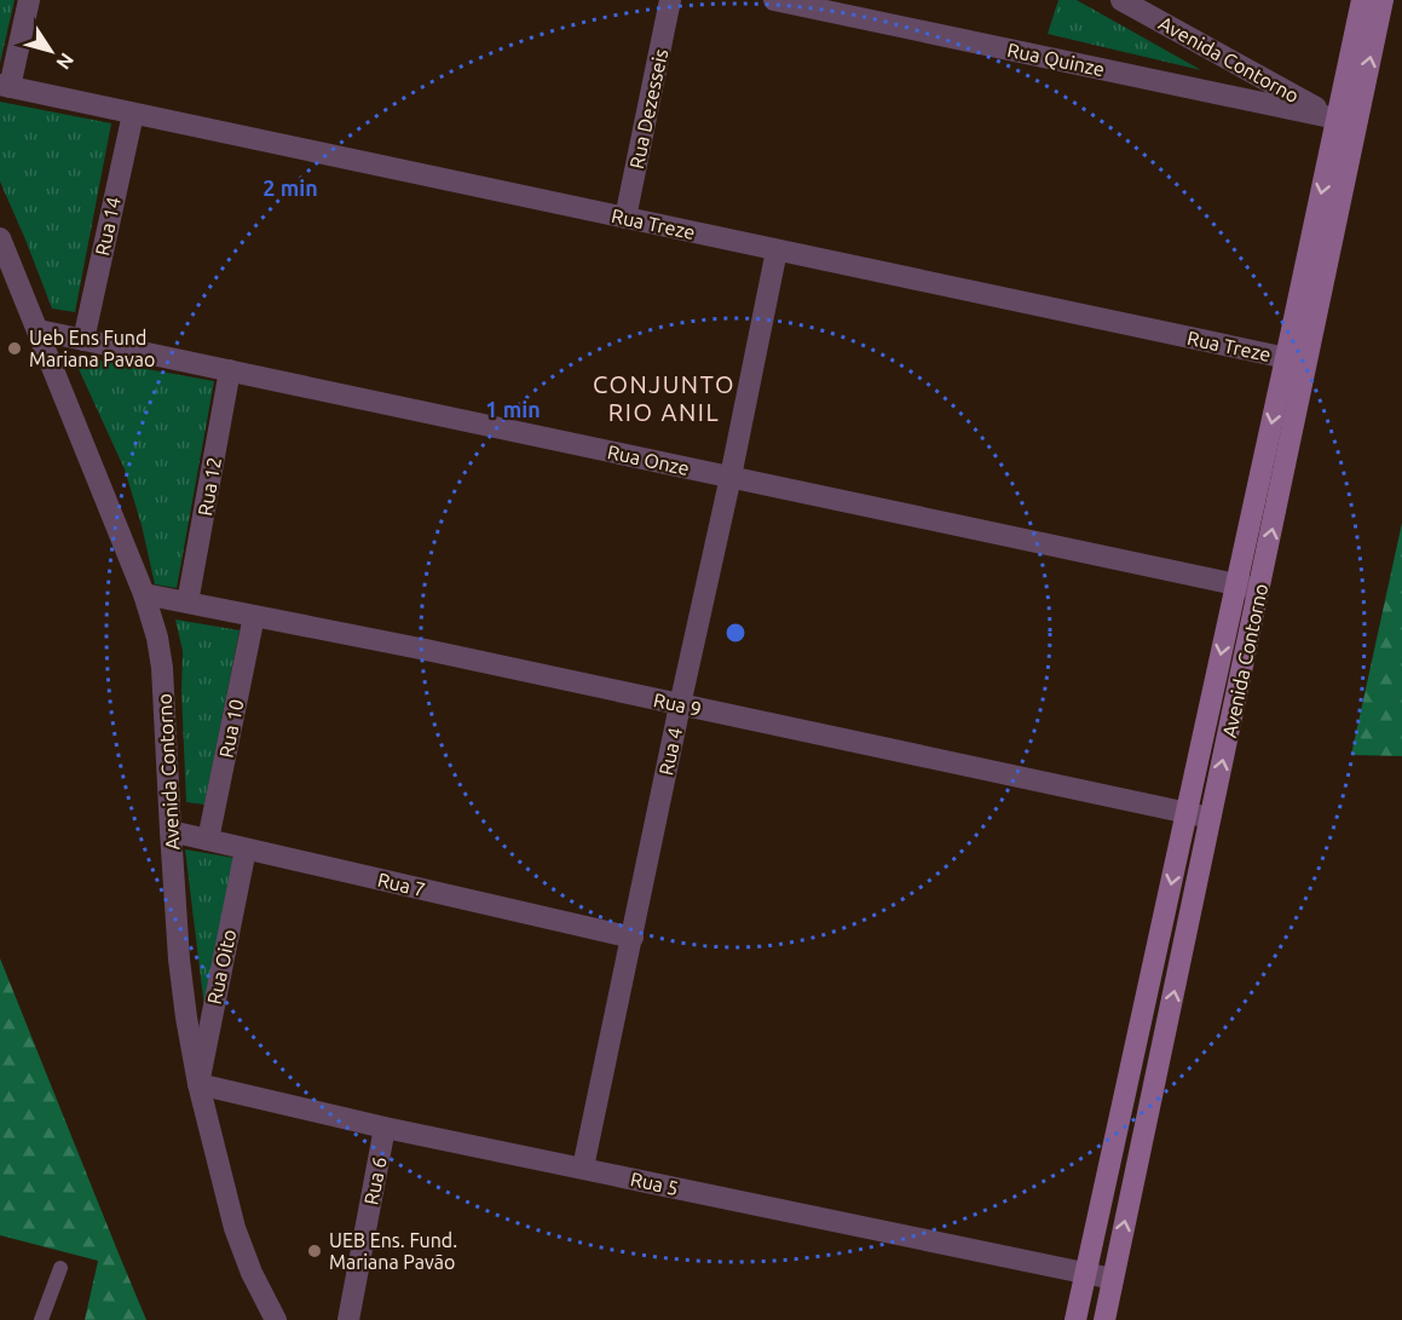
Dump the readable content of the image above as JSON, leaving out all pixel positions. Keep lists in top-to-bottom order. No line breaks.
{"streets":{"street":["Rua Quinze","Avenida Contorno","Rua Dezesseis","Rua Treze","Rua 14","Rua Onze","Rua 12","Rua 9","Rua 10","Rua 4","Rua 7","Rua Oito","Rua 6","Rua 5"]},"crossings":[["Rua Quinze","Avenida Contorno"],["Avenida Contorno","Rua Treze"],["Avenida Contorno","Rua Onze"],["Avenida Contorno","Rua 9"],["Avenida Contorno","Rua 7"],["Avenida Contorno","Rua Oito"],["Avenida Contorno","Rua 5"],["Rua Dezesseis","Rua Treze"],["Rua Treze","Rua 14"],["Rua Treze","Rua 4"],["Rua 14","Rua Onze"],["Rua Onze","Rua 12"],["Rua Onze","Rua 4"],["Rua 12","Rua 9"],["Rua 9","Rua 10"],["Rua 9","Rua 4"],["Rua 10","Rua 7"],["Rua 4","Rua 7"],["Rua 4","Rua 5"],["Rua 7","Rua Oito"],["Rua Oito","Rua 5"],["Rua 6","Rua 5"]],"districts":["CONJUNTO RIO ANIL"],"places":["Ueb Ens Fund Mariana Pavao","UEB Ens. Fund. Mariana Pavão"],"north":"bottom right","rings":["2 min","1 min"]}
